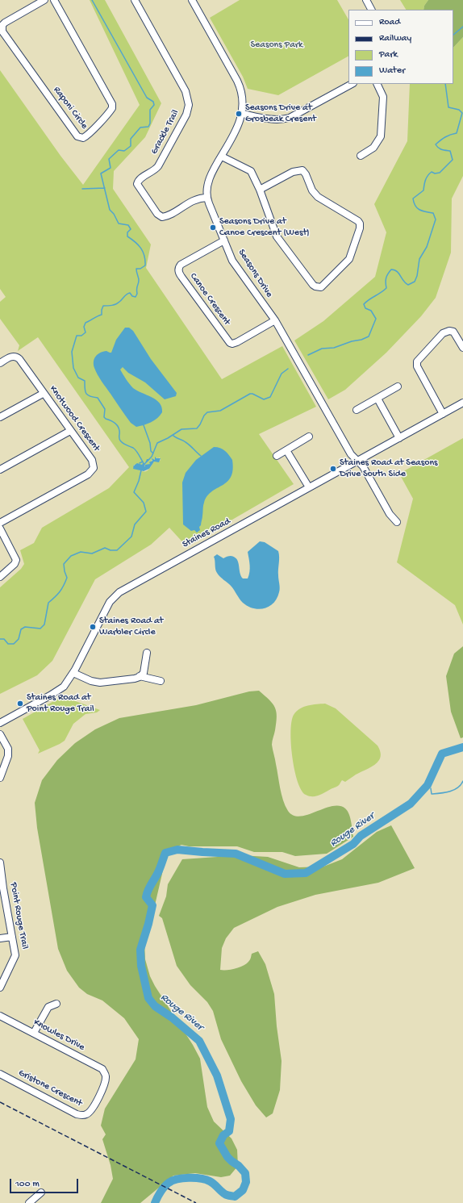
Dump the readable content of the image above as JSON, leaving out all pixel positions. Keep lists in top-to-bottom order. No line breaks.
{"streets":{"street":["Raponi Circle","Grackle Trail","Seasons Drive","Canoe Crescent","Knotwood Crescent","Staines Road","Point Rouge Trail","Knowles Drive","Gristone Crescent"]},"crossings":[["Grackle Trail","Seasons Drive"],["Seasons Drive","Canoe Crescent"],["Seasons Drive","Staines Road"],["Knowles Drive","Gristone Crescent"]],"water":["Rouge River"],"parks":["Seasons Park"],"places":["Seasons Drive at Grosbeak Cresent","Seasons Drive at Canoe Crescent (West)","Staines Road at Seasons Drive South Side","Staines Road at Warbler Circle","Staines Road at Point Rouge Trail"],"legend":["Road","Railway","Park","Water"],"scale_bar":"100 m"}
